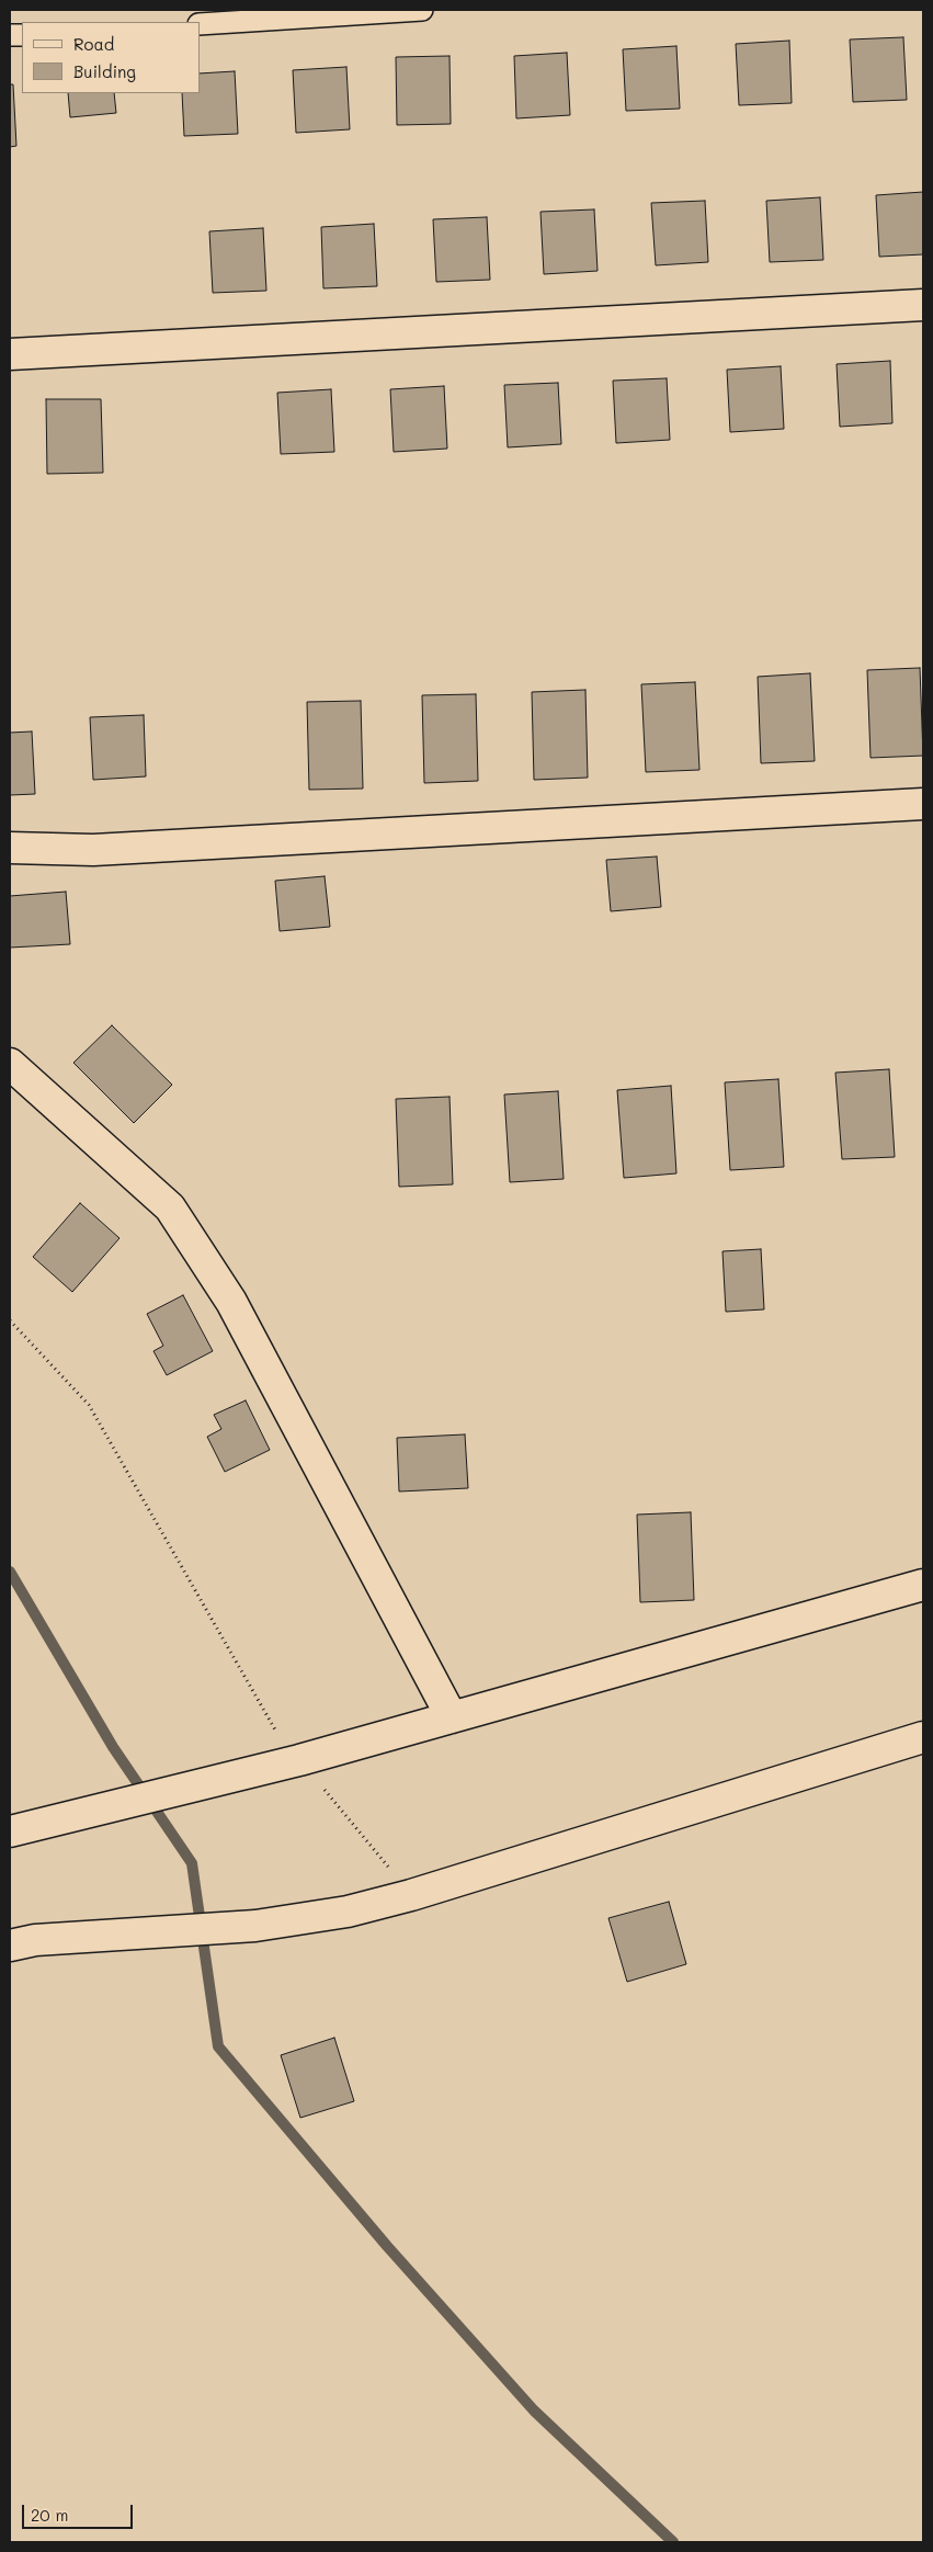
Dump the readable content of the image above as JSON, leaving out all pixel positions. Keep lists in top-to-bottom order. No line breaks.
{"legend":["Road","Building"],"scale_bar":"20 m"}
